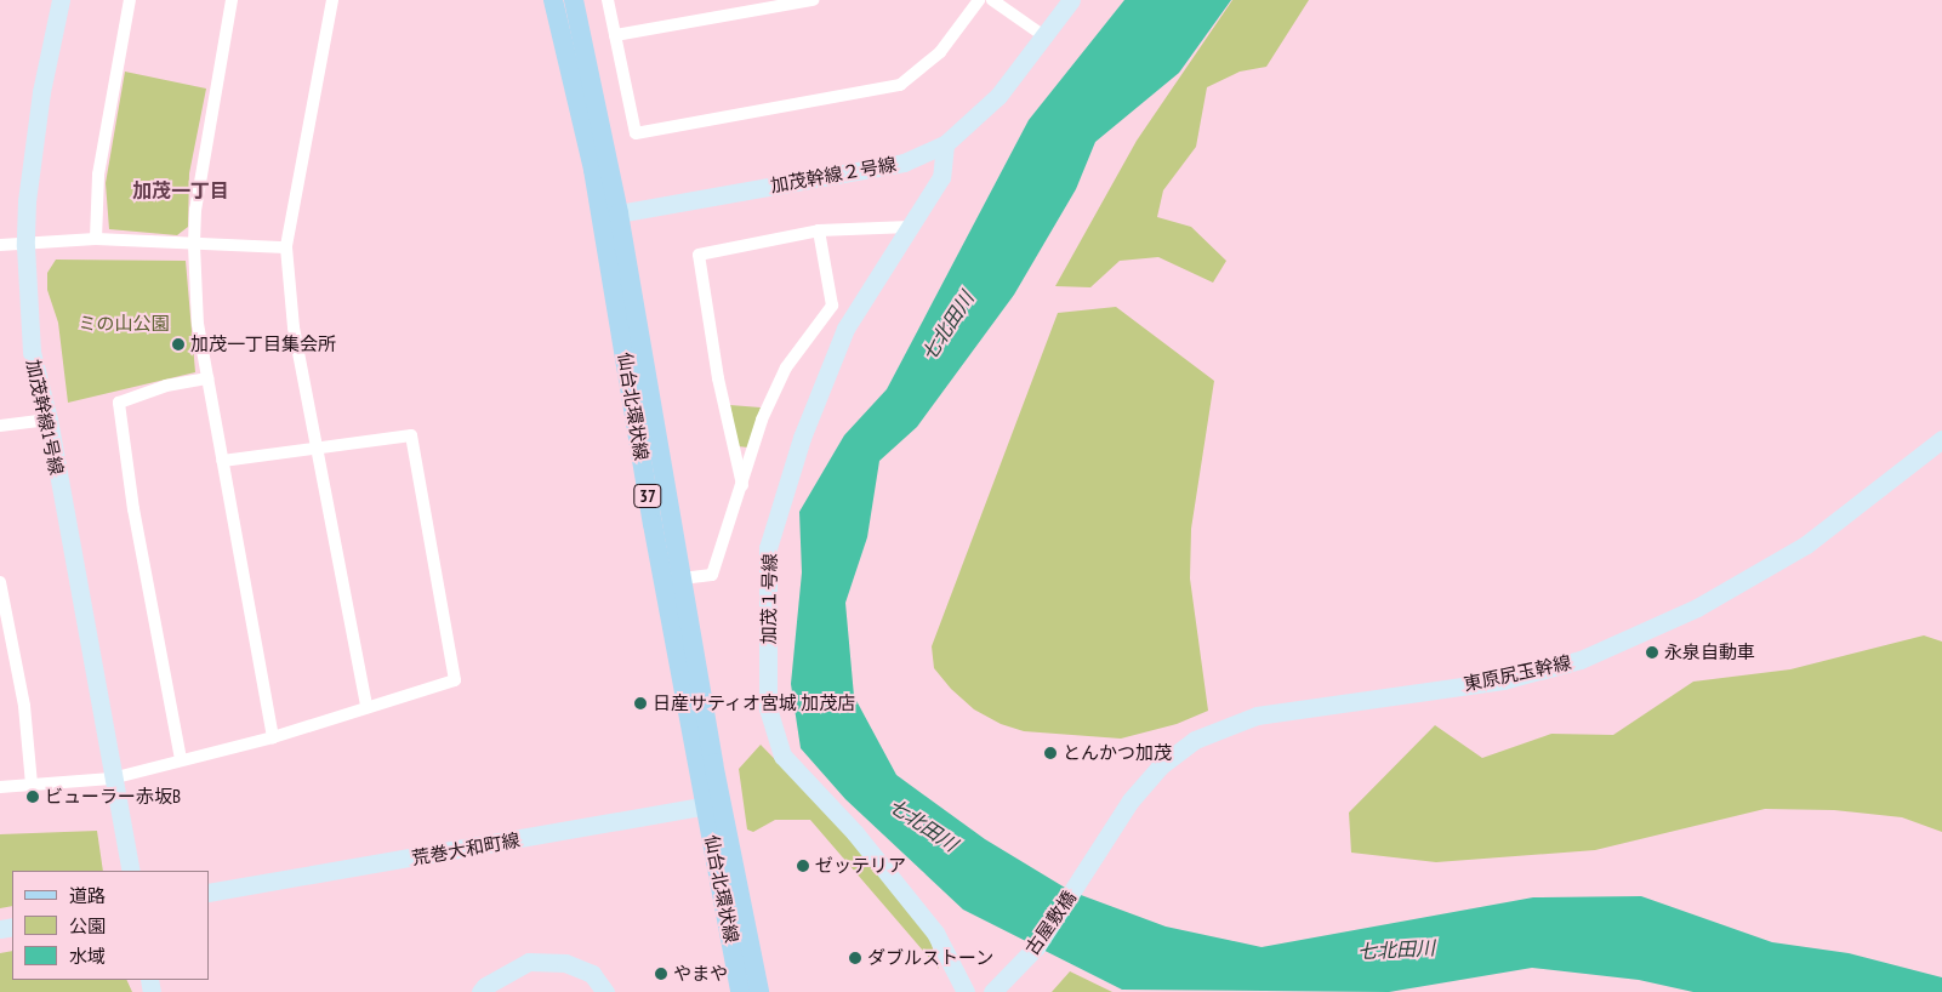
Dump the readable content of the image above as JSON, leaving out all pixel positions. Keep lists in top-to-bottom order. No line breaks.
{"streets":{"main road":["仙台北環状線","37"],"street":["加茂幹線２号線","加茂幹線1号線","加茂１号線","東原尻玉幹線","荒巻大和町線","古屋敷橋"]},"crossings":[["加茂幹線２号線","仙台北環状線"],["加茂幹線２号線","加茂１号線"],["仙台北環状線","荒巻大和町線"],["東原尻玉幹線","古屋敷橋"]],"districts":["加茂一丁目"],"water":["七北田川"],"parks":["ミの山公園"],"places":["加茂一丁目集会所","永泉自動車","日産サティオ宮城 加茂店","とんかつ加茂","ビューラー赤坂B","ゼッテリア","ダブルストーン","やまや"],"legend":["道路","公園","水域"]}
